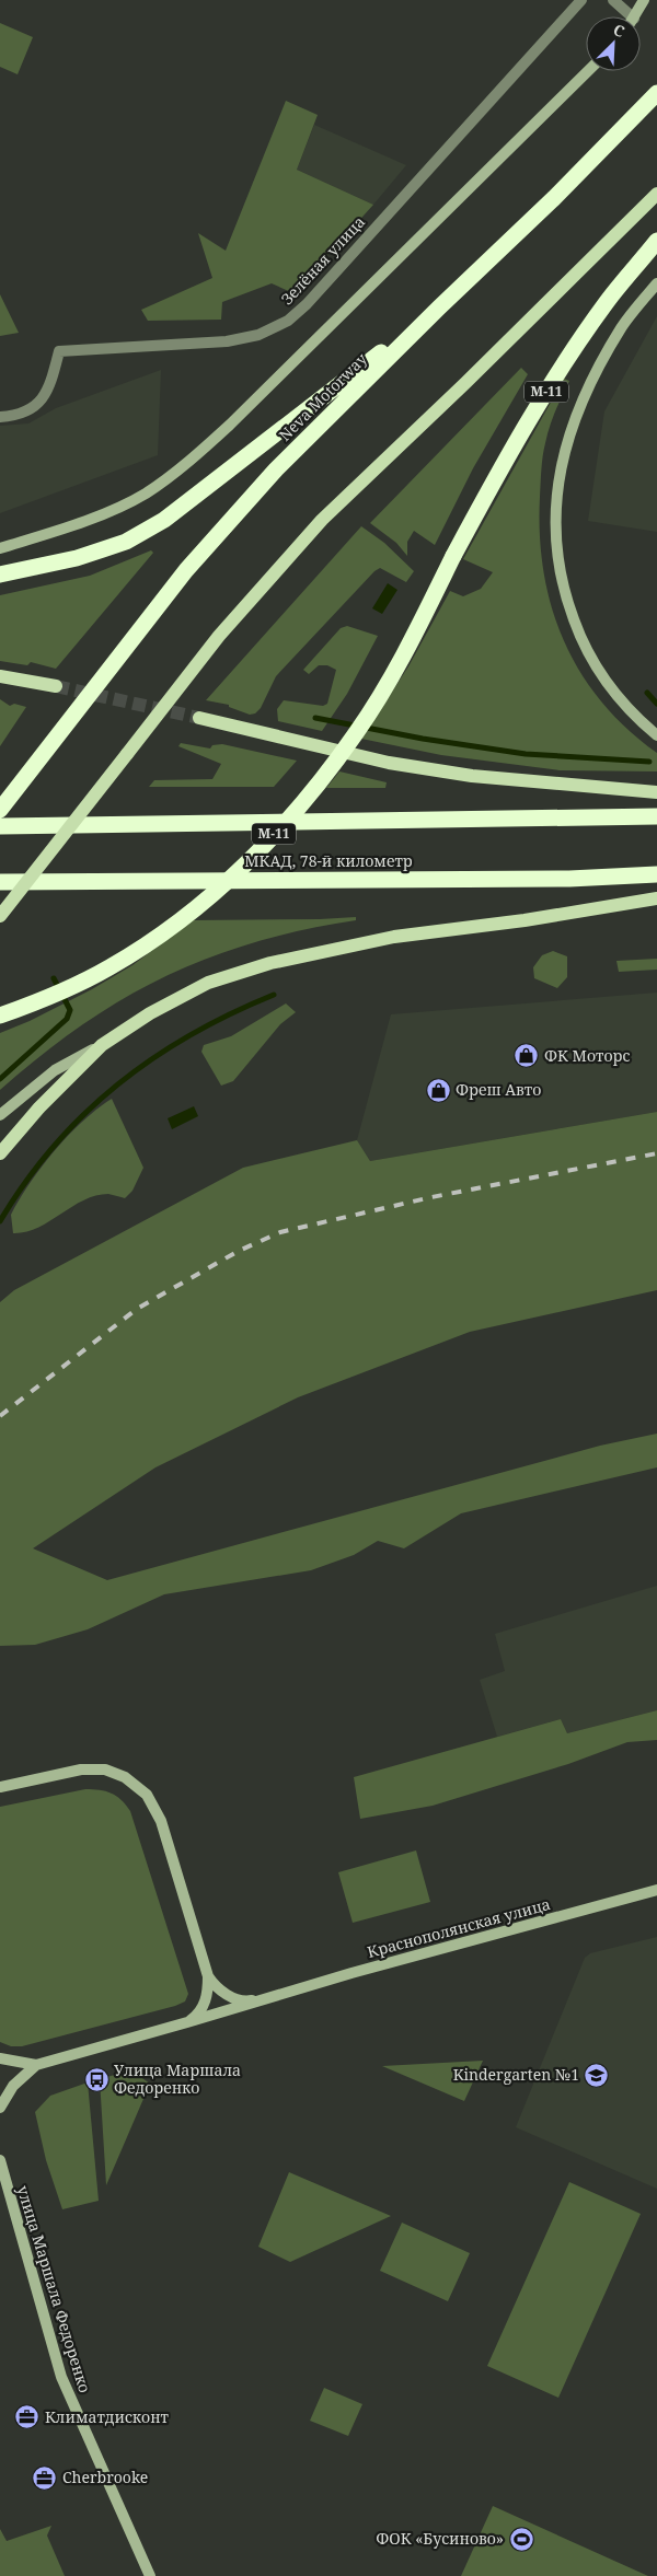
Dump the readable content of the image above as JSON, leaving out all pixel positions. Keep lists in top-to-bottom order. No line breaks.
{"streets":{"highway":["М-11","Neva Motorway","МКАД, 78-й километр"],"street":["Зелёная улица","Краснополянская улица","улица Маршала Федоренко"]},"places":{"shop":["ФК Моторс","Фреш Авто"],"school or university":["Kindergarten №1"],"bus stop":["Улица Маршала Федоренко"],"office":["Климатдисконт","Cherbrooke"],"sports":["ФОК «Бусиново»"]},"north":"top right"}
